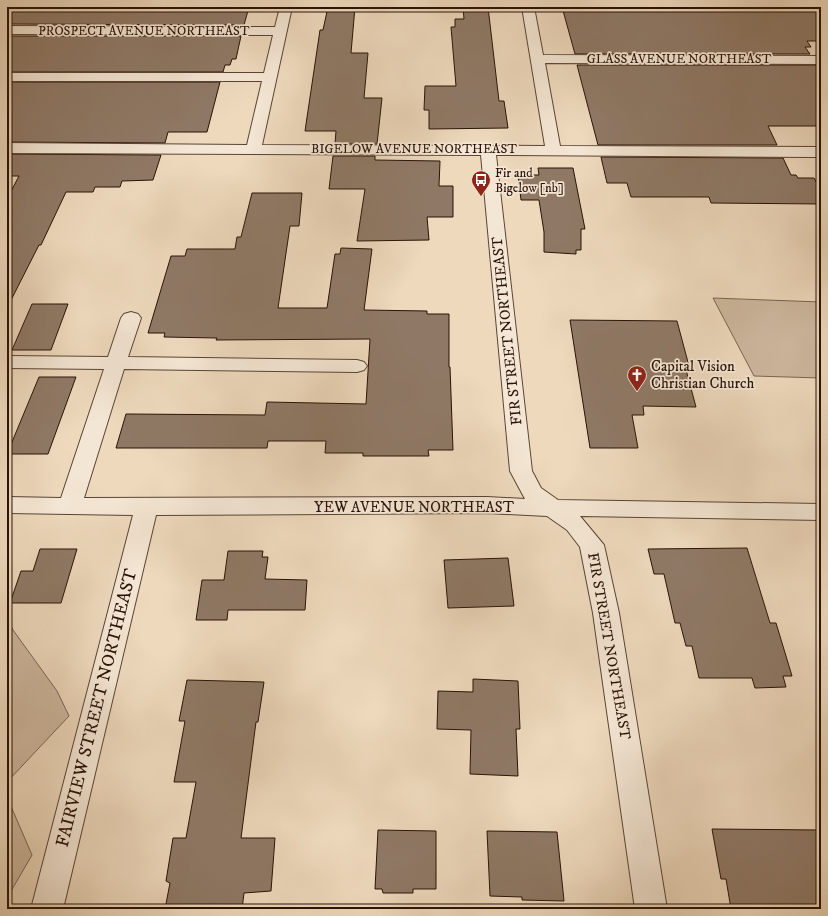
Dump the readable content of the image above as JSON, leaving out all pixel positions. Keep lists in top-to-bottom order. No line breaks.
{"streets":{"street":["PROSPECT AVENUE NORTHEAST","GLASS AVENUE NORTHEAST","BIGELOW AVENUE NORTHEAST","FIR STREET NORTHEAST","YEW AVENUE NORTHEAST","FAIRVIEW STREET NORTHEAST"]},"crossings":[["BIGELOW AVENUE NORTHEAST","FIR STREET NORTHEAST"],["FIR STREET NORTHEAST","YEW AVENUE NORTHEAST"],["YEW AVENUE NORTHEAST","FAIRVIEW STREET NORTHEAST"]],"places":{"bus stop":["Fir and Bigelow [nb]"],"church":["Capital Vision Christian Church"]}}
